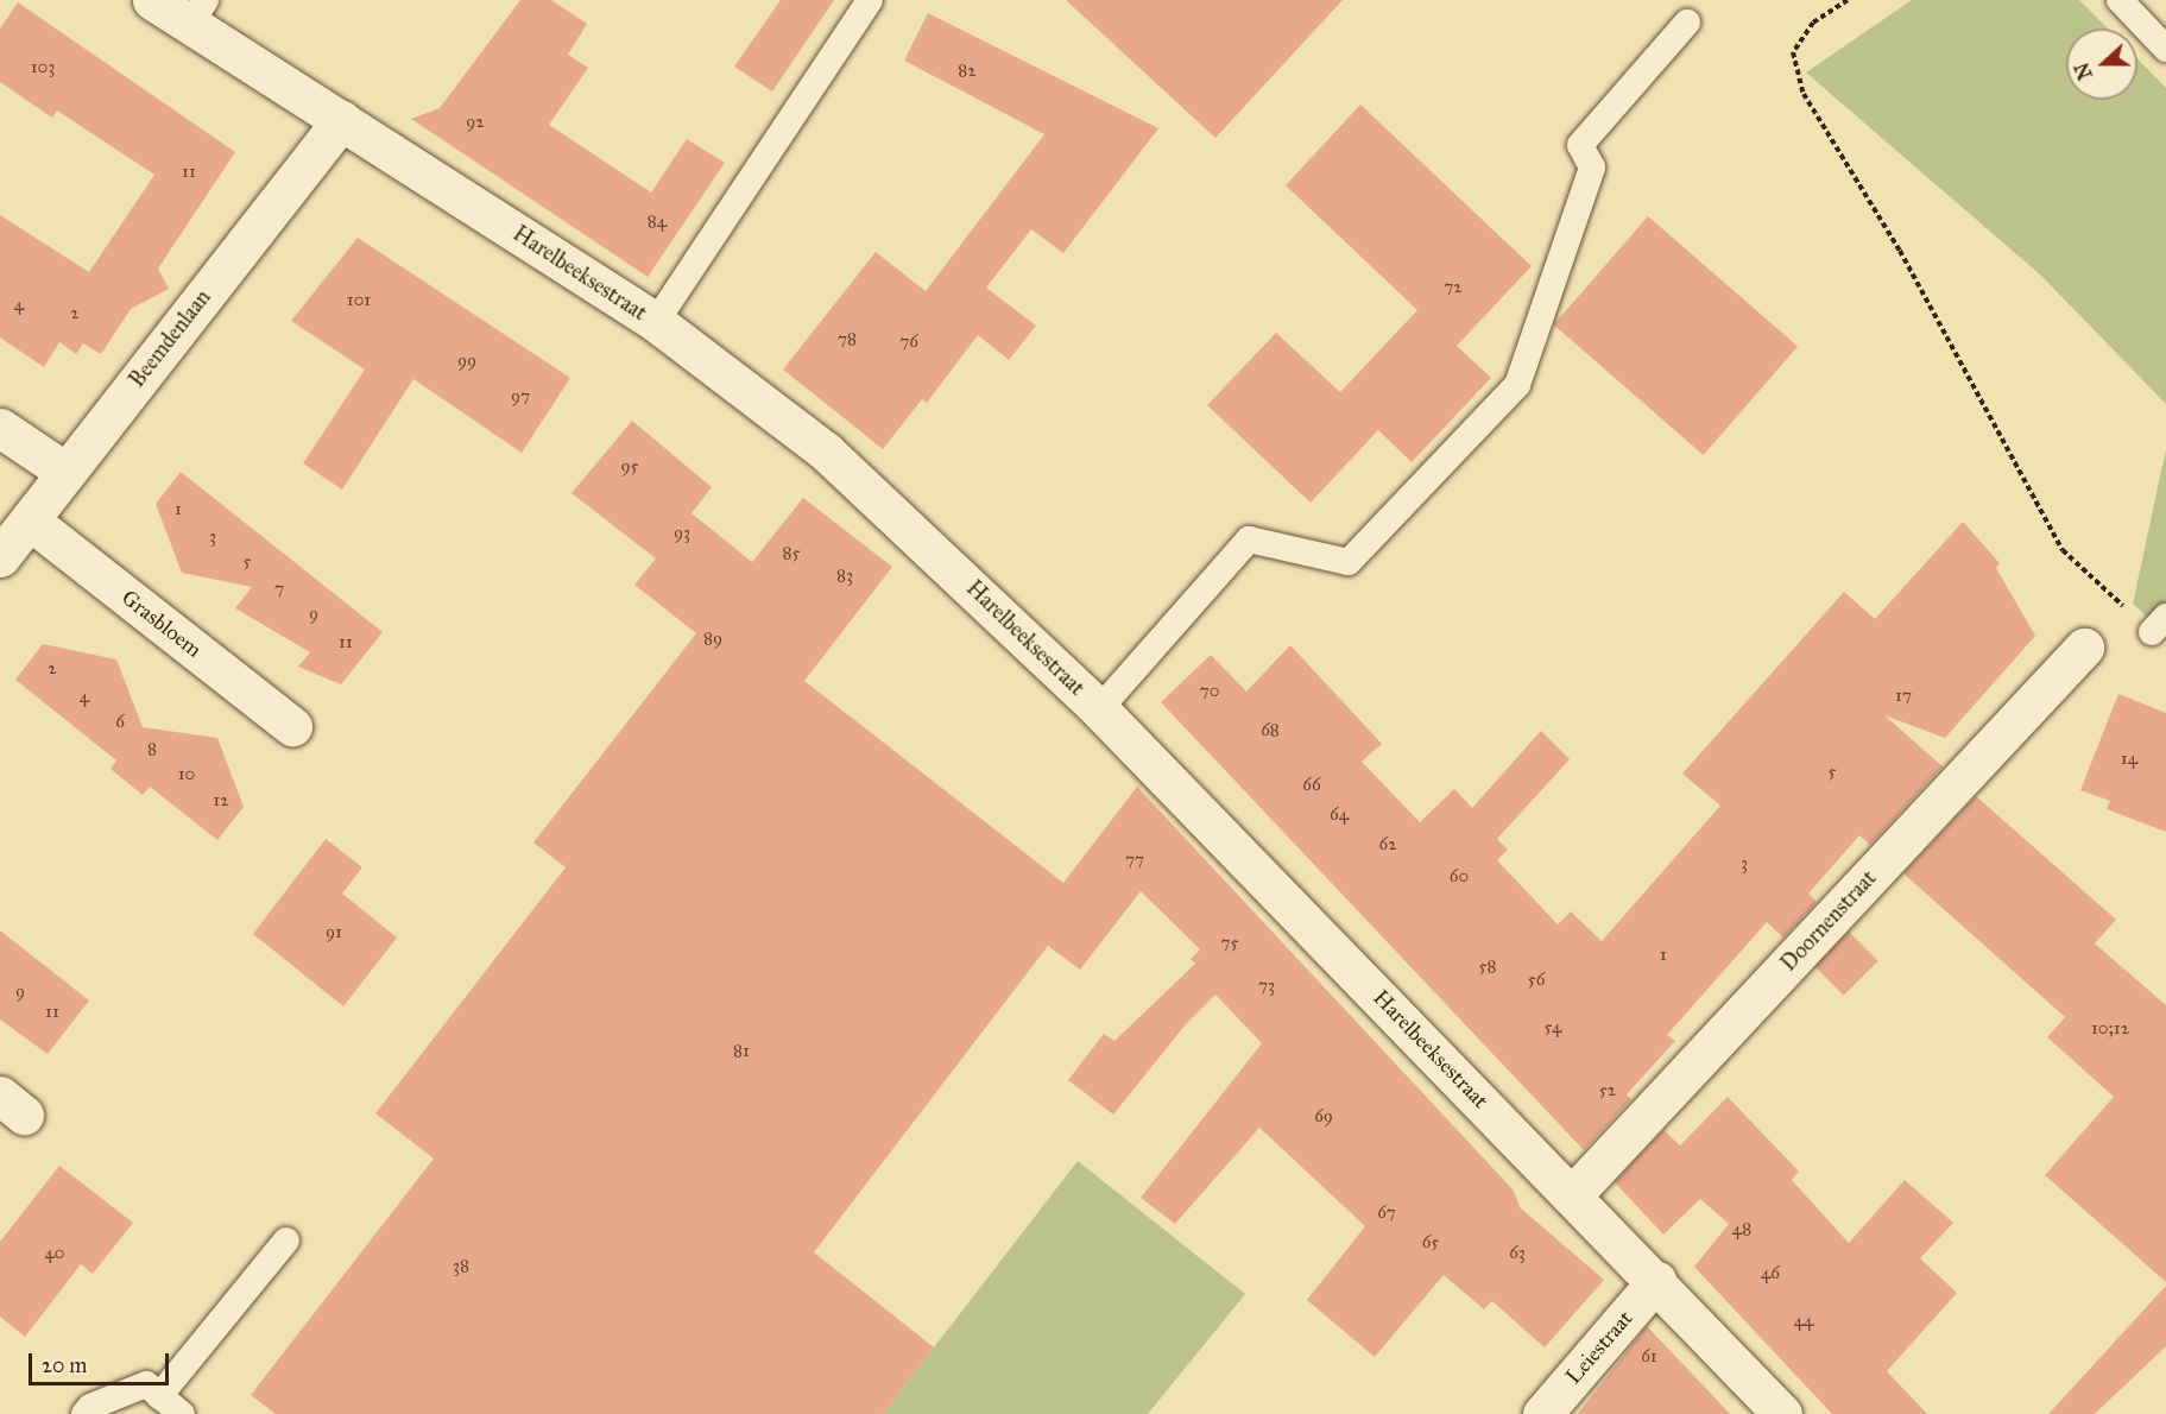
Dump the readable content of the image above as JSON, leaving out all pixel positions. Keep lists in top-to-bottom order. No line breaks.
{"streets":{"street":["Harelbeeksestraat","Beemdenlaan","Grasbloem","Doornenstraat","Leiestraat"]},"crossings":[["Harelbeeksestraat","Beemdenlaan"],["Harelbeeksestraat","Doornenstraat"],["Harelbeeksestraat","Leiestraat"],["Beemdenlaan","Grasbloem"]],"house_numbers":["103","82","92","11","84","72","101","4","2","78","76","99","97","95","1","93","3","85","5","83","7","9","89","11","2","70","17","4","6","68","8","14","5","10","66","12","64","62","77","3","60","91","75","1","58","56","73","9","11","54","10;12","81","52","69","67","48","65","40","63","38","46","44","61"],"scale_bar":"20 m","north":"left"}
